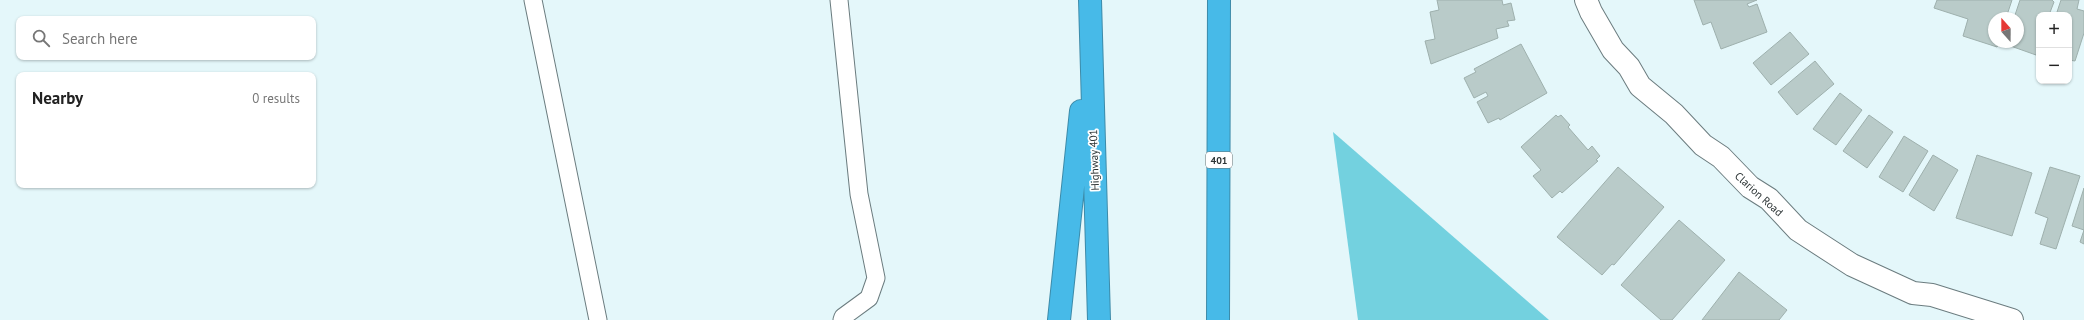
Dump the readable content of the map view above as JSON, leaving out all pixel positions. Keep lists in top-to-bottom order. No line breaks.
{"streets":{"highway":["Highway 401","401"],"street":["Clarion Road"]},"north":"top","page":{"map_buttons":["+","−"],"search":"Search here","heading":["Nearby","0 results"]}}
